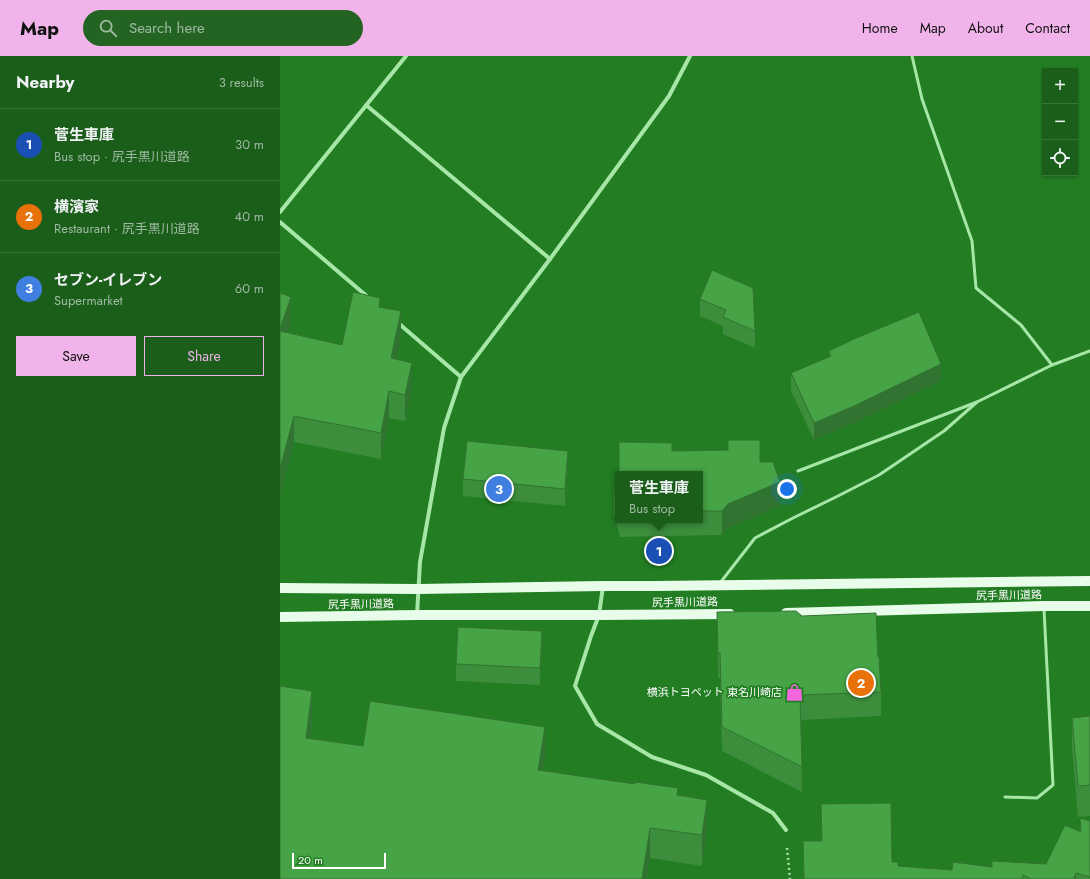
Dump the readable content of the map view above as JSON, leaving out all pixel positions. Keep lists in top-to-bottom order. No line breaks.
{"streets":{"main road":["尻手黒川道路"]},"places":{"shop":["横浜トヨペット 東名川崎店"]},"scale_bar":"20 m","page":{"header":"Map","search":"Search here","nav":["Home","Map","About","Contact"],"heading":["Nearby","3 results"],"map_buttons":["+","−"],"list":[{"mark":"1","name":"菅生車庫","note":"Bus stop · 尻手黒川道路","value":"30 m"},{"mark":"2","name":"横濱家","note":"Restaurant · 尻手黒川道路","value":"40 m"},{"mark":"3","name":"セブン-イレブン","note":"Supermarket","value":"60 m"}],"buttons":["Save","Share"],"popup":["菅生車庫","Bus stop"],"pins":["3","1","2"],"scale":"20 m"}}
